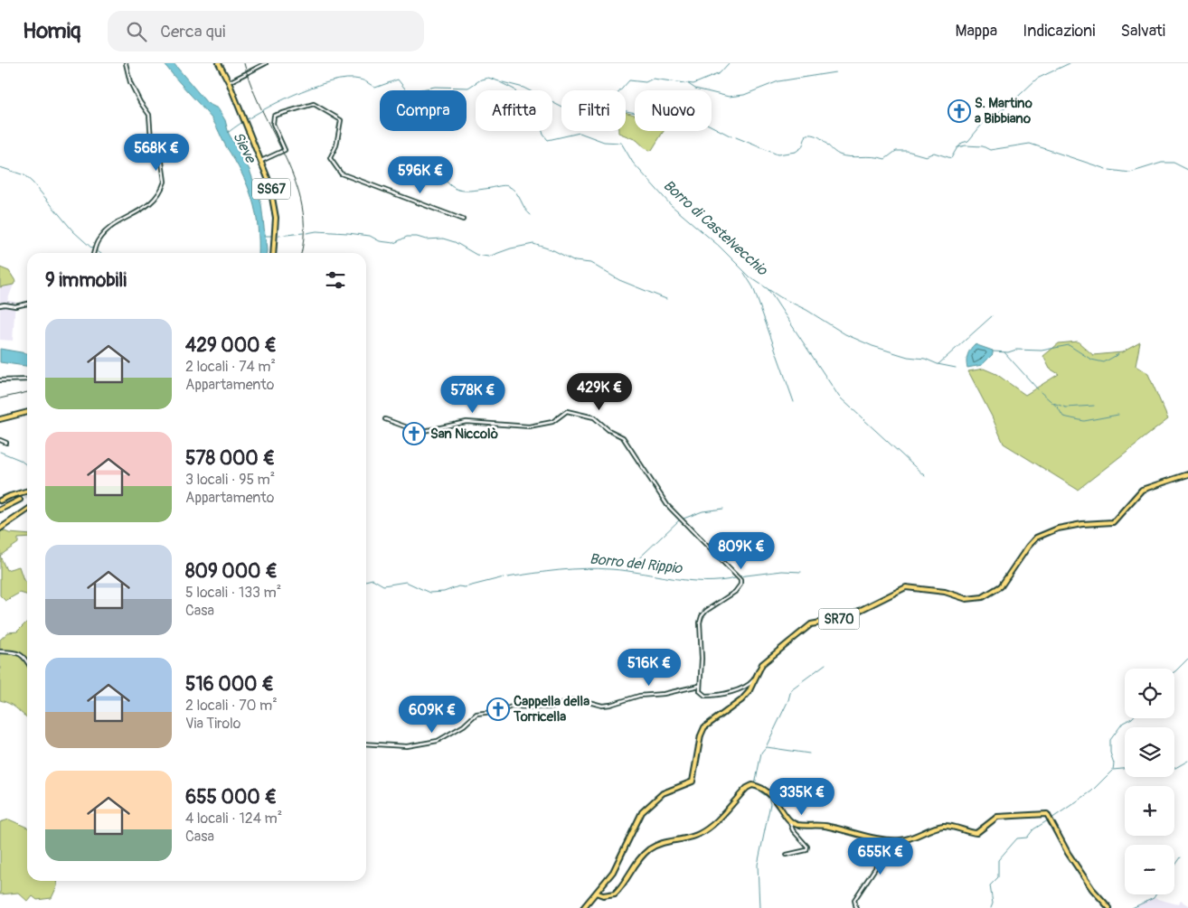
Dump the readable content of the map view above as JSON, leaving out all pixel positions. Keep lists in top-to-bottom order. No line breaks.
{"streets":{"main road":["SS67","SR70"]},"water":["Sieve","Borro di Castelvecchio","Borro del Rippio"],"places":{"church":["S. Martino a Bibbiano","San Niccolò","Cappella della Torricella"]},"page":{"header":"Homiq","search":"Cerca qui","nav":["Mappa","Indicazioni","Salvati"],"chip":["Compra","Affitta","Filtri","Nuovo"],"price":["568K €","596K €","429K €","578K €","809K €","516K €","609K €","335K €","655K €"],"heading":"9 immobili","list":[{"name":"429 000 €","note":"2 locali · 74 m² · Appartamento"},{"name":"578 000 €","note":"3 locali · 95 m² · Appartamento"},{"name":"809 000 €","note":"5 locali · 133 m² · Casa"},{"name":"516 000 €","note":"2 locali · 70 m² · Via Tirolo"},{"name":"655 000 €","note":"4 locali · 124 m² · Casa"}],"map_buttons":["+","−"]}}
